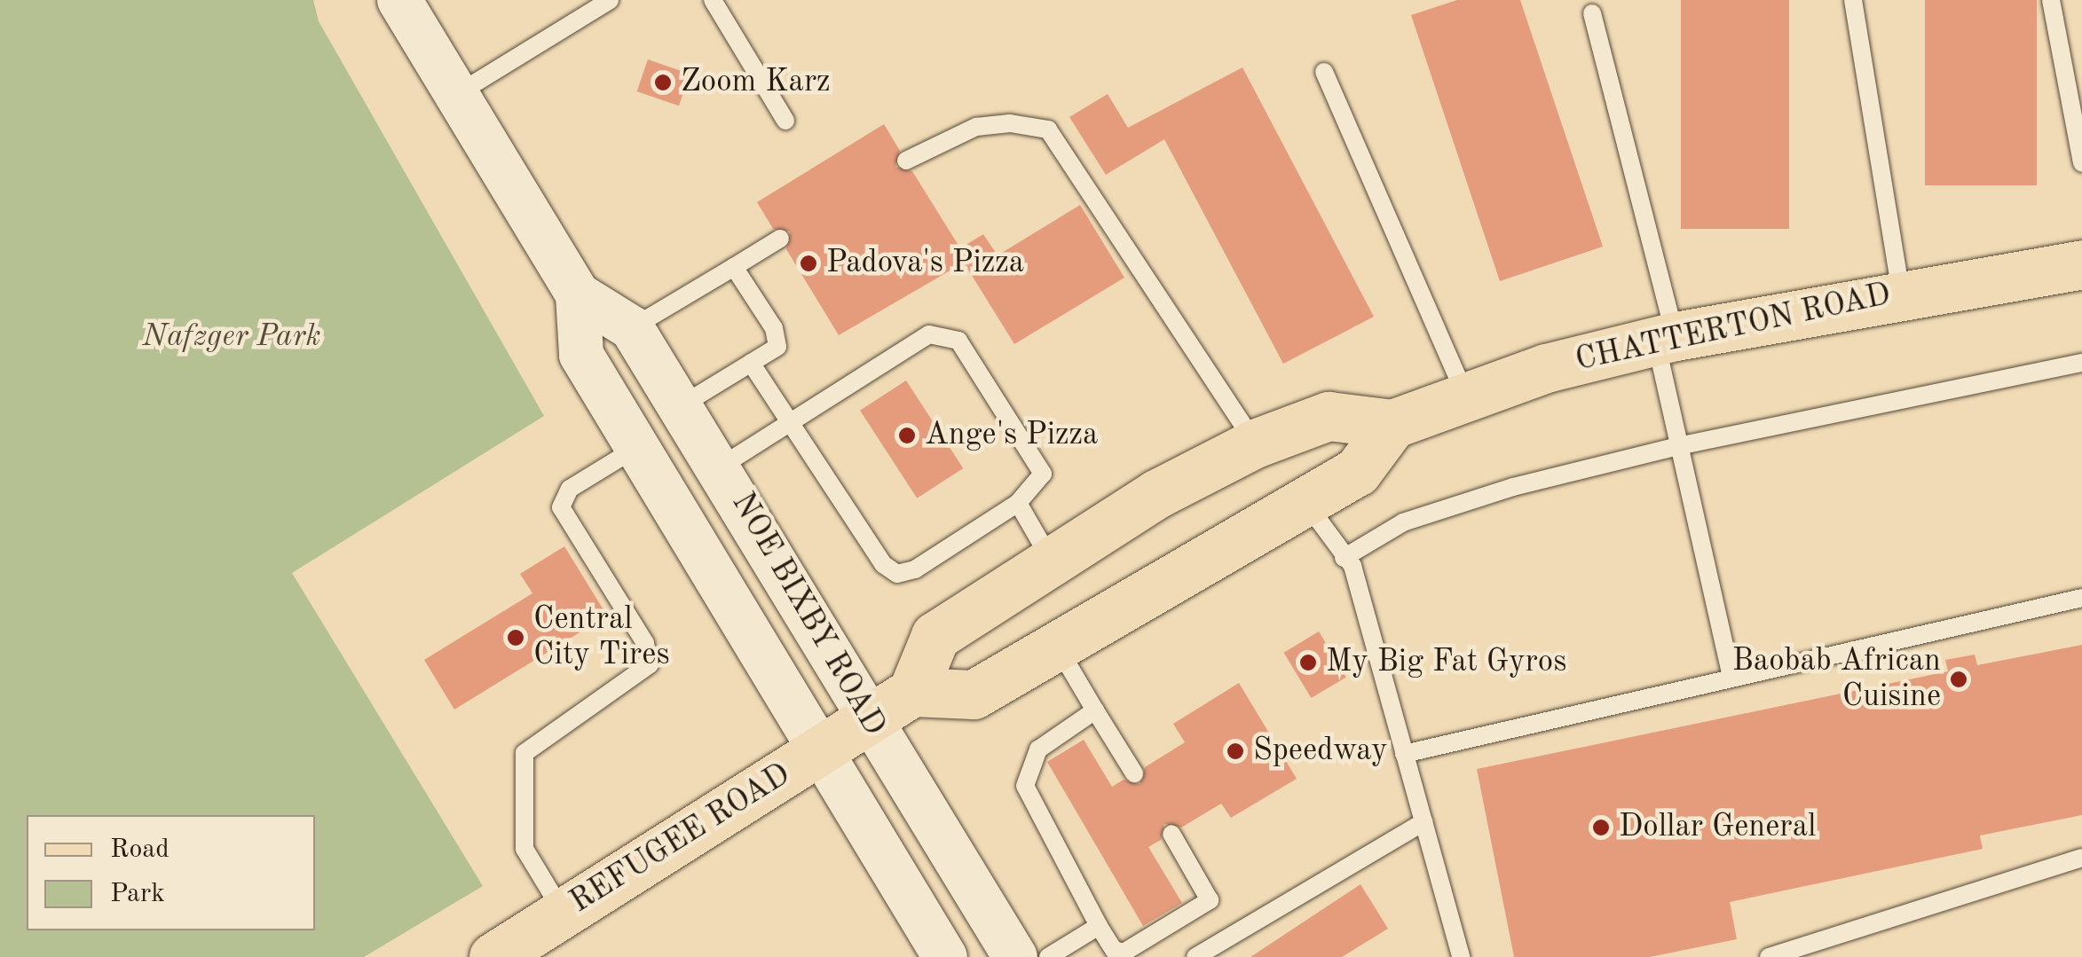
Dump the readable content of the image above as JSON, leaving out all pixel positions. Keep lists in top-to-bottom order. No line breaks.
{"streets":{"main road":["CHATTERTON ROAD","REFUGEE ROAD"],"street":["NOE BIXBY ROAD"]},"crossings":[["NOE BIXBY ROAD","REFUGEE ROAD"]],"parks":["Nafzger Park"],"places":["Zoom Karz","Padova's Pizza","Ange's Pizza","Central City Tires","My Big Fat Gyros","Baobab African Cuisine","Speedway","Dollar General"],"legend":["Road","Park"]}
